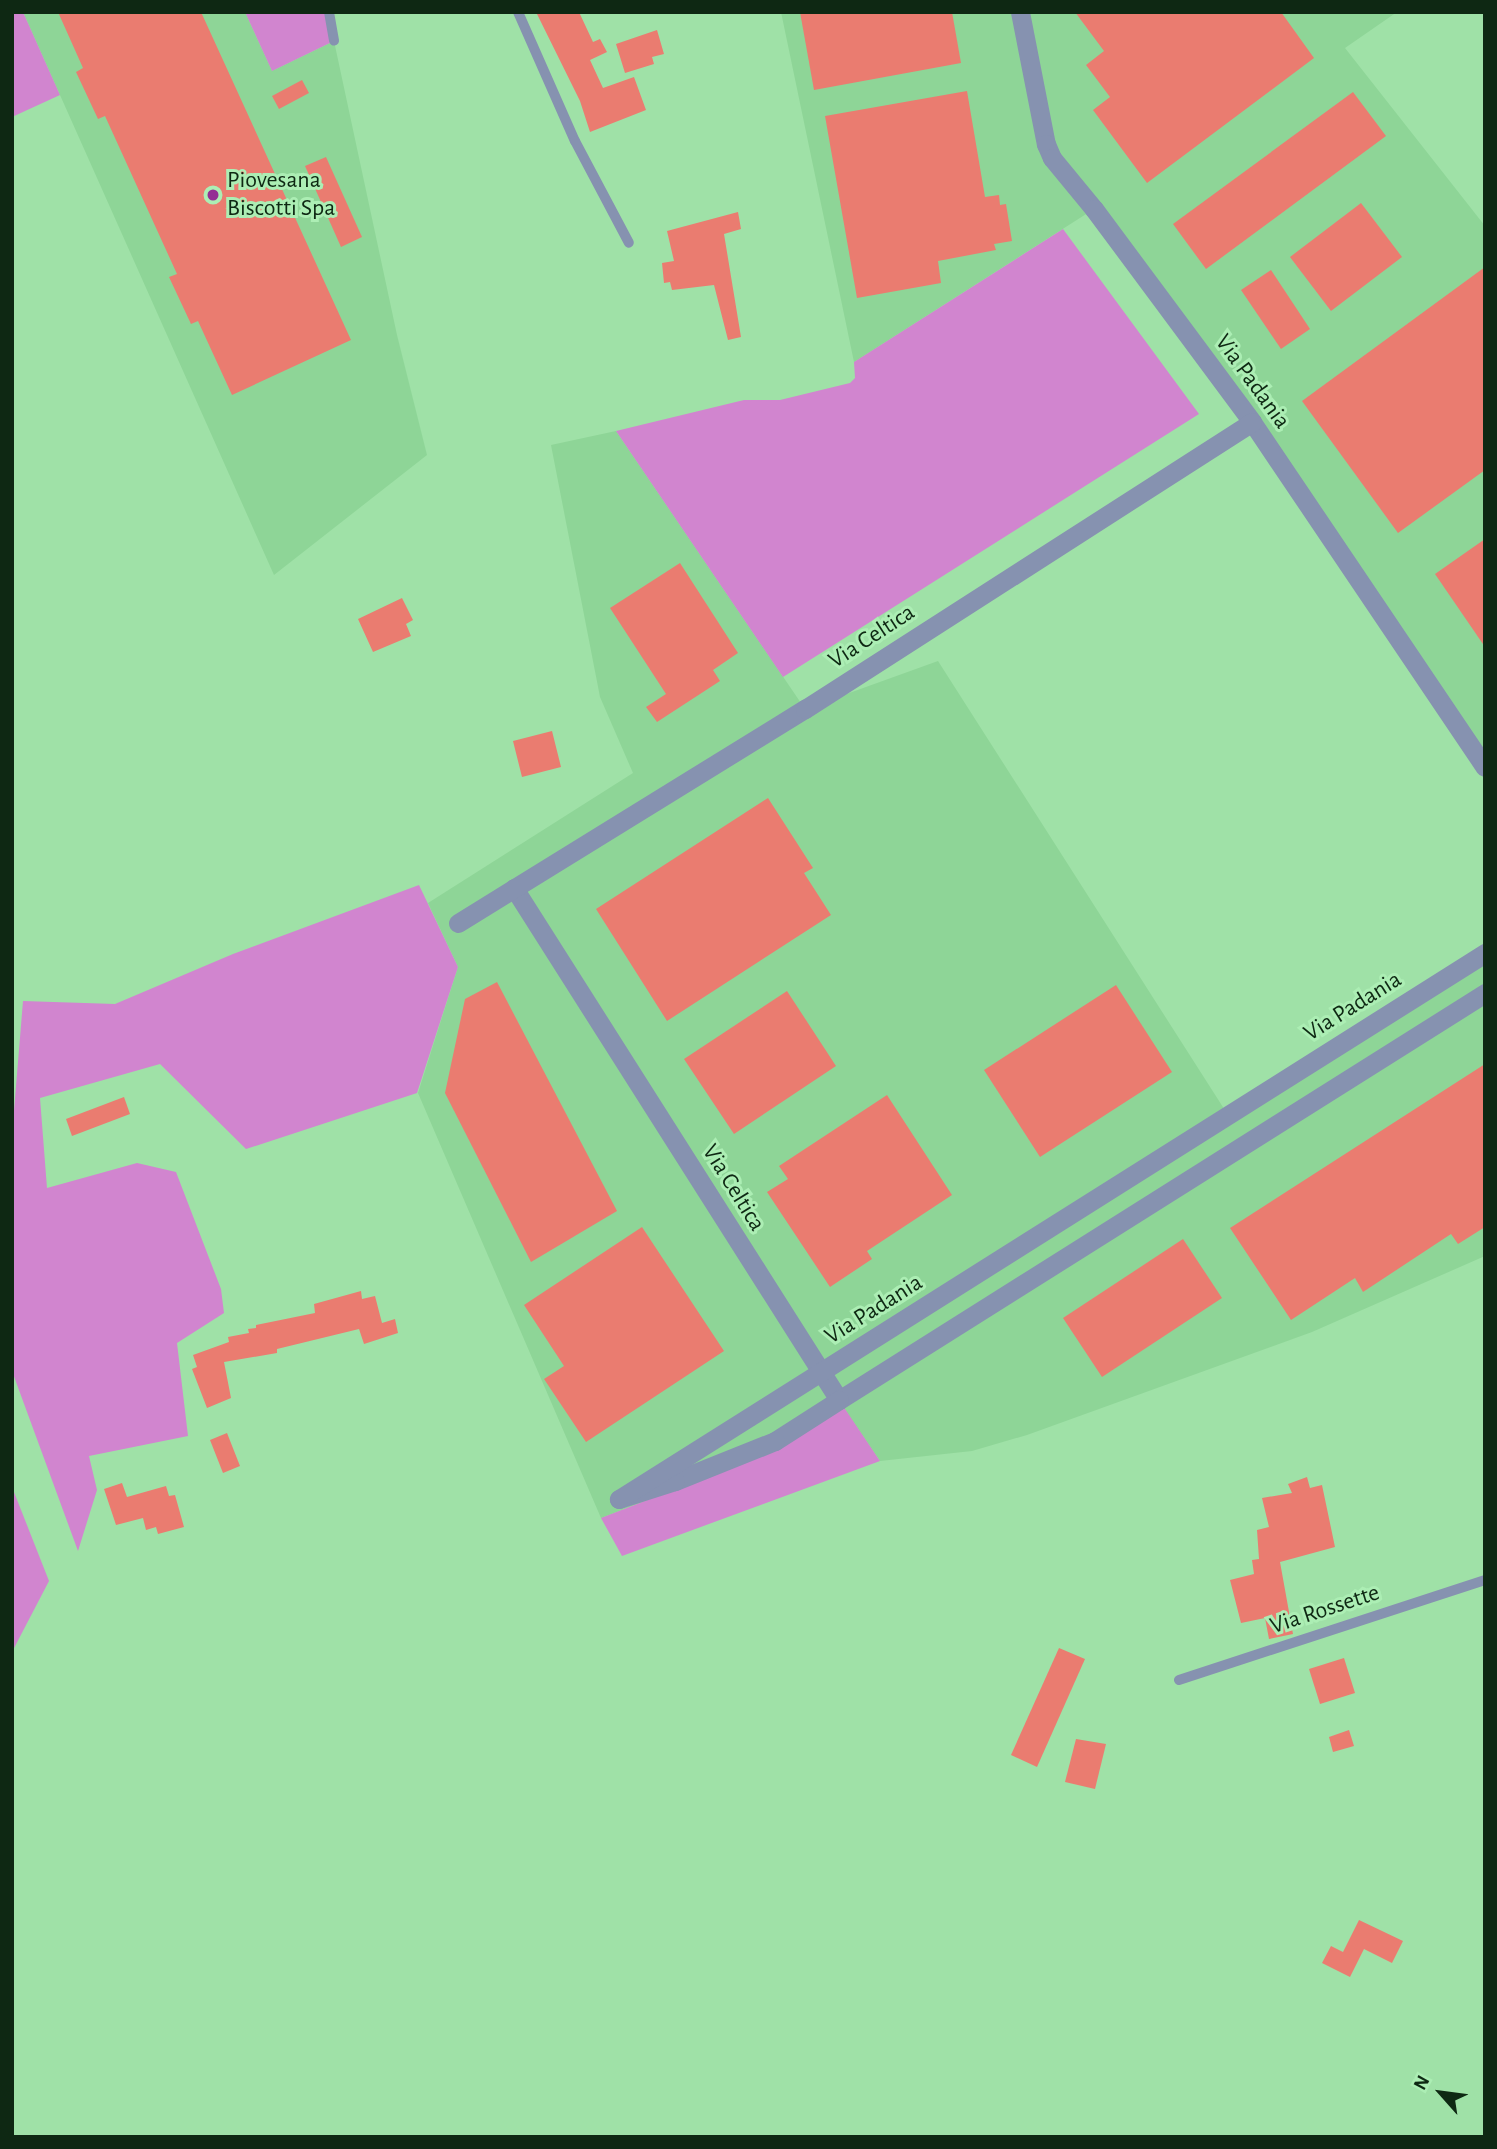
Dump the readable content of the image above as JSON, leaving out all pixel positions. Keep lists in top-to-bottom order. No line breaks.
{"streets":{"street":["Via Padania","Via Celtica"],"lane":["Via Rossette"]},"crossings":[["Via Padania","Via Celtica"]],"places":["Piovesana Biscotti Spa"],"north":"top left"}
